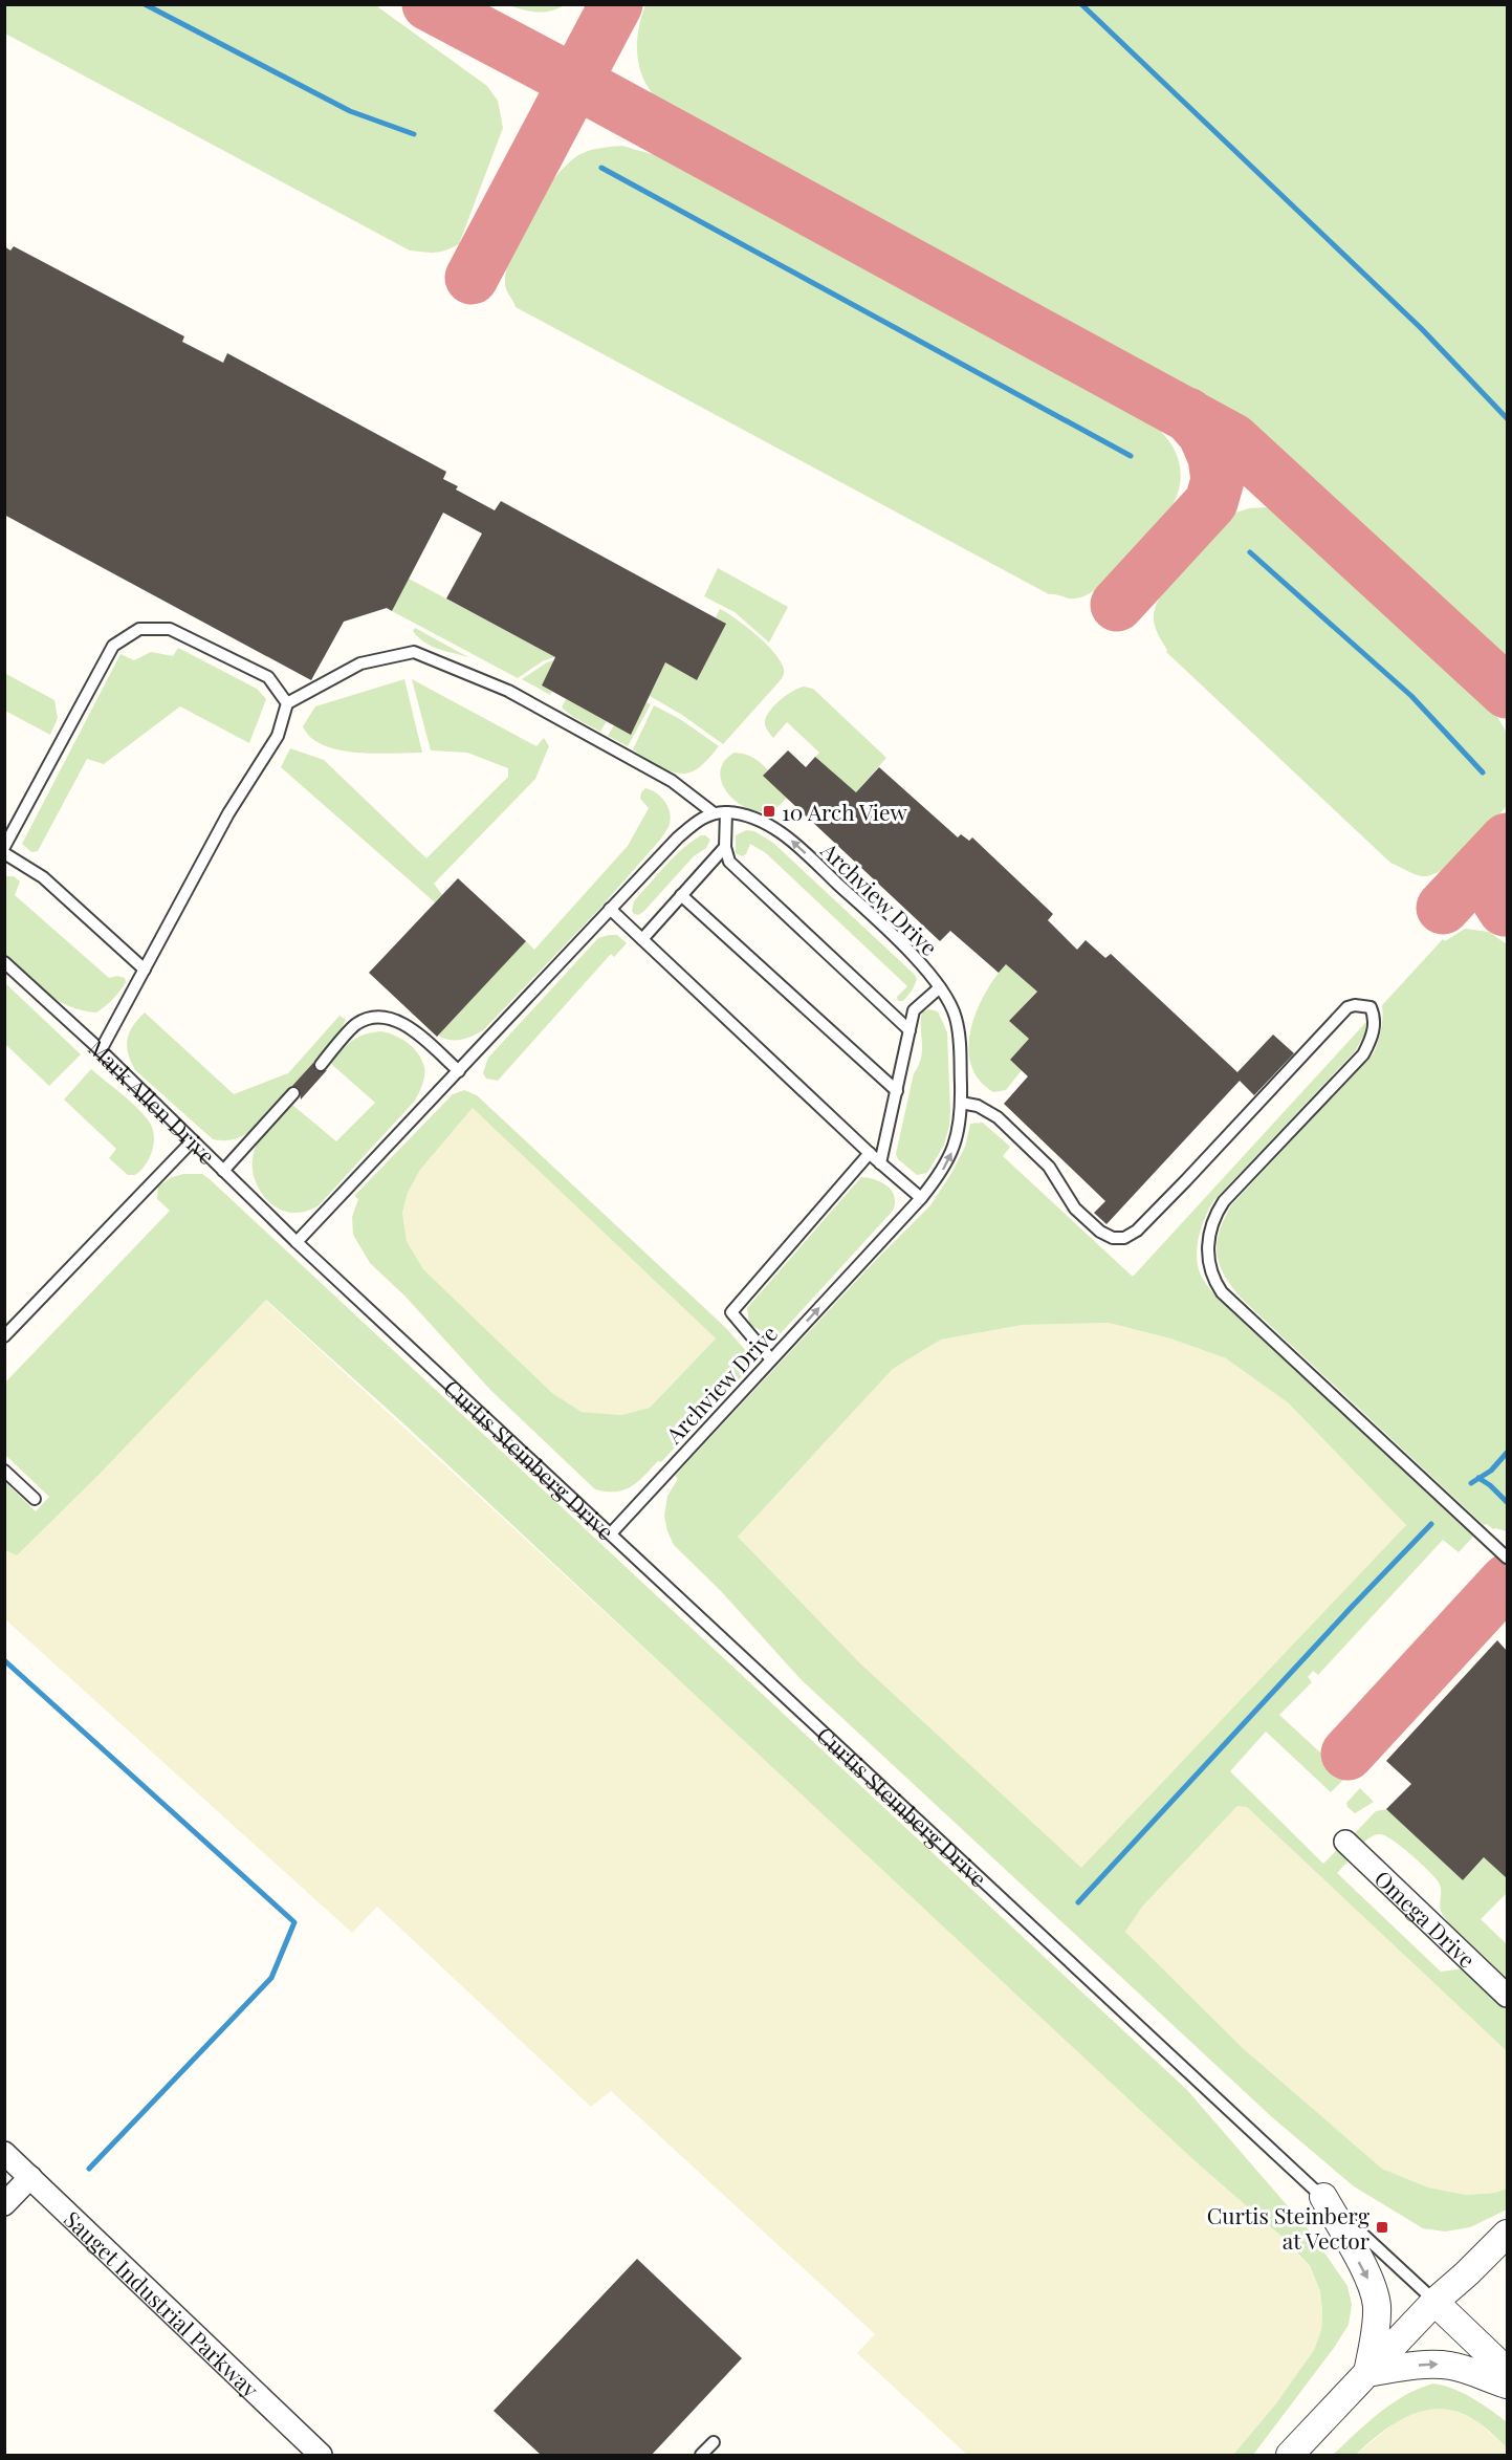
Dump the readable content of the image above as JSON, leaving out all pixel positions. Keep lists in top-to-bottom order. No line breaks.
{"streets":{"street":["Curtis Steinberg Drive","Omega Drive","Sauget Industrial Parkway"],"lane":["Archview Drive","Mark Allen Drive"]},"crossings":[["Archview Drive","Mark Allen Drive"],["Archview Drive","Curtis Steinberg Drive"],["Mark Allen Drive","Curtis Steinberg Drive"]],"places":{"transit":["10 Arch View","Curtis Steinberg at Vector"]}}
